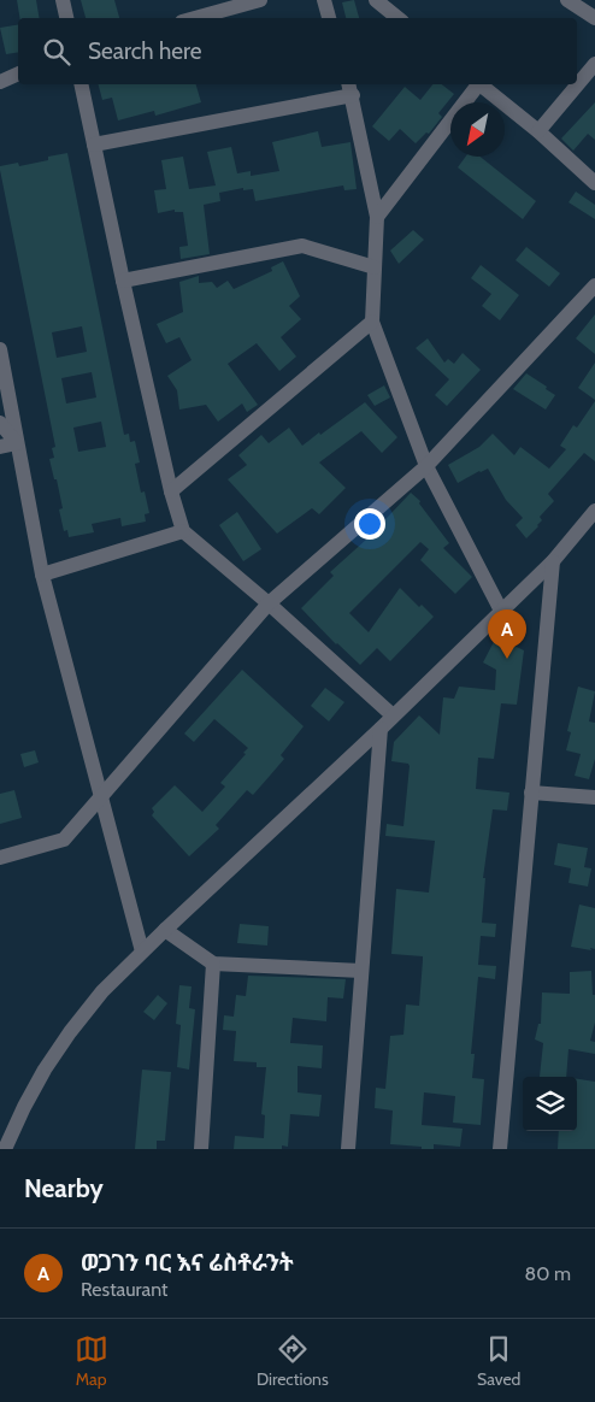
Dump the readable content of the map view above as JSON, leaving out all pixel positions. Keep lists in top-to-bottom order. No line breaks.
{"north":"bottom left","page":{"search":"Search here","pins":"A","heading":"Nearby","list":[{"mark":"A","name":"ወጋገን ባር እና ሬስቶራንት","note":"Restaurant","value":"80 m"}],"nav":["Map","Directions","Saved"]}}
